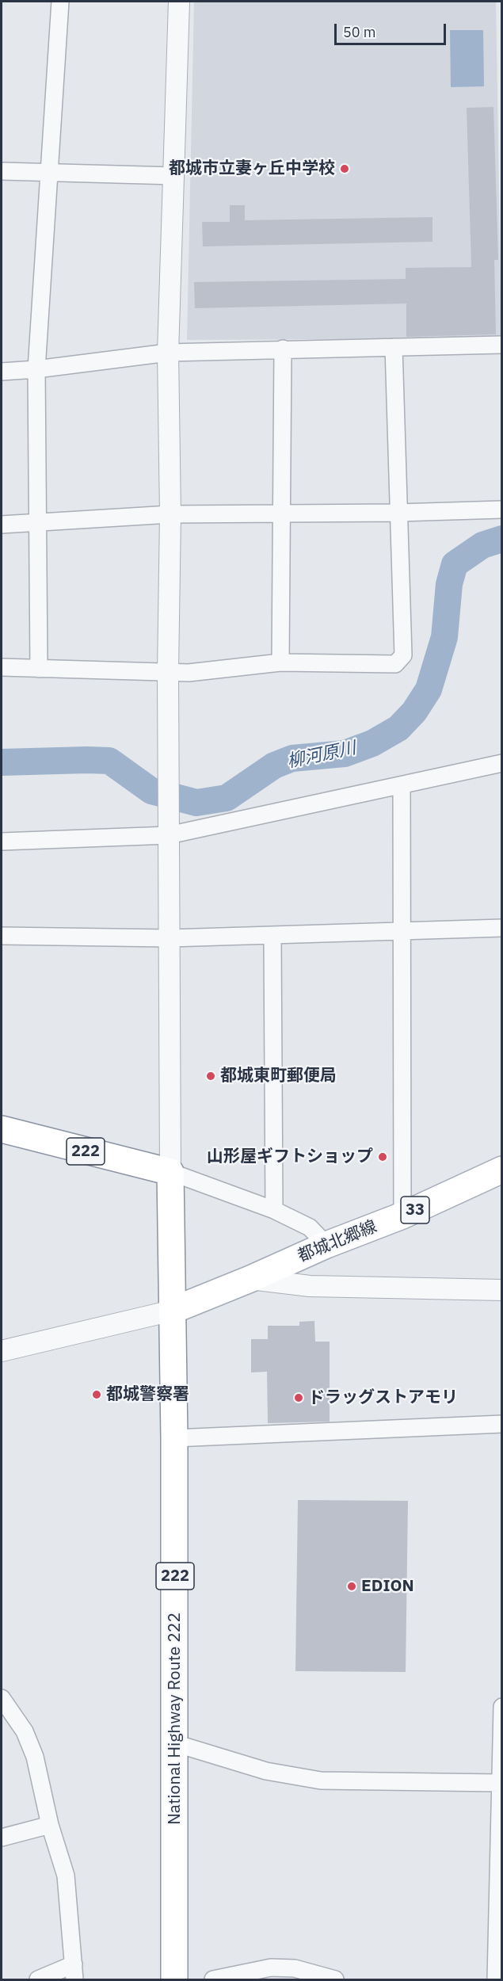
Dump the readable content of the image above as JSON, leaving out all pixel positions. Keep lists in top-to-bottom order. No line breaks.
{"streets":{"main road":["222","33","都城北郷線","National Highway Route 222"]},"crossings":[["222","National Highway Route 222"],["都城北郷線","National Highway Route 222"]],"water":["柳河原川"],"places":["都城市立妻ヶ丘中学校","都城東町郵便局","山形屋ギフトショップ","都城警察署","ドラッグストアモリ","EDION"],"scale_bar":"50 m"}
